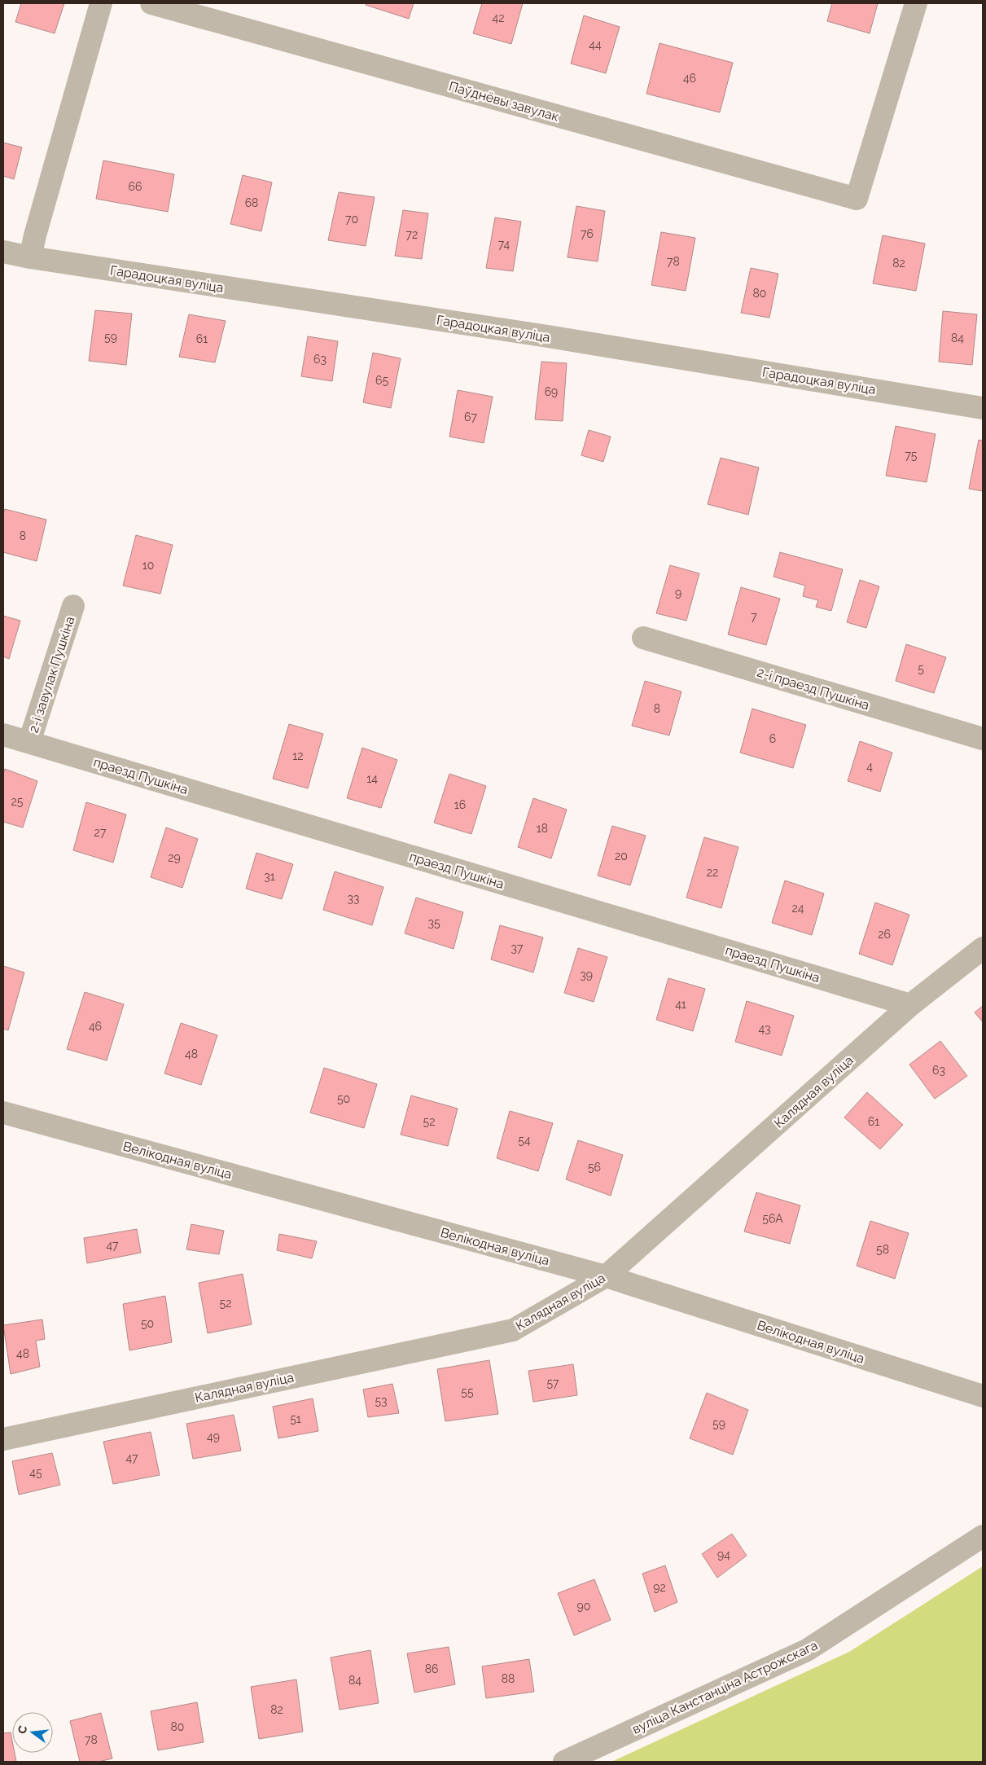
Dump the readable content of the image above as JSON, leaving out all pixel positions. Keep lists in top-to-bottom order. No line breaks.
{"streets":{"street":["Паўднёвы завулак","Гарадоцкая вуліца","2-і завулак Пушкіна","2-і праезд Пушкіна","праезд Пушкіна","Калядная вуліца","Велікодная вуліца","вуліца Канстанціна Астрожскага"]},"crossings":[["2-і завулак Пушкіна","праезд Пушкіна"],["праезд Пушкіна","Калядная вуліца"],["Калядная вуліца","Велікодная вуліца"]],"house_numbers":["42","44","46","66","68","70","76","72","74","78","82","80","59","84","61","63","65","69","67","75","8","10","9","7","5","8","6","12","4","14","25","16","18","27","20","29","22","31","33","24","35","26","37","39","41","46","43","48","63","50","52","61","54","56","56А","47","58","52","50","48","57","55","53","51","59","49","47","45","94","92","90","86","88","84","82","80","78"],"north":"left"}
